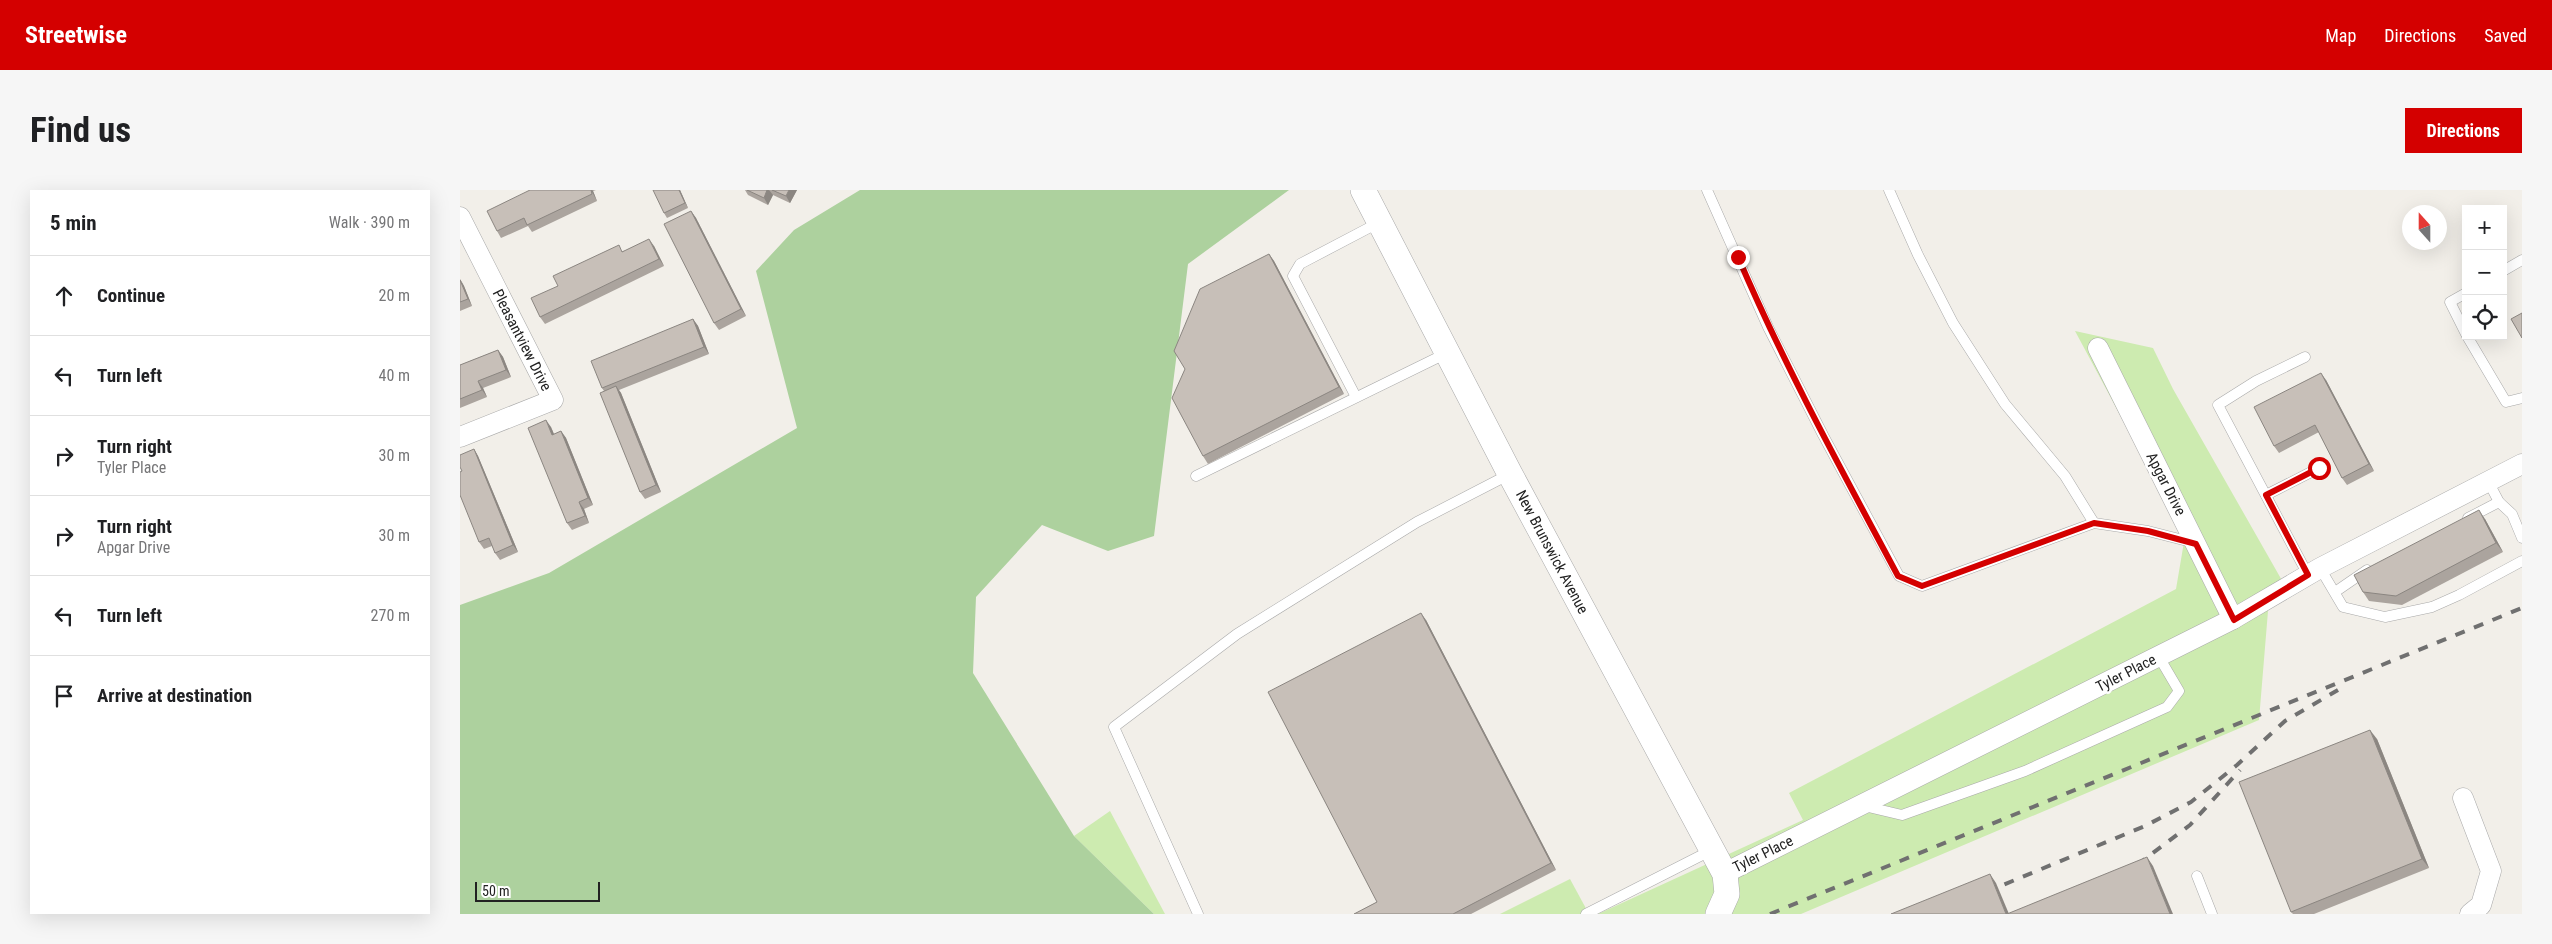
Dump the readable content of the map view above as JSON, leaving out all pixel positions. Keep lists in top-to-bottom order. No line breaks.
{"streets":{"street":["Pleasantview Drive","Apgar Drive","New Brunswick Avenue","Tyler Place"]},"crossings":[["Apgar Drive","Tyler Place"],["New Brunswick Avenue","Tyler Place"]],"scale_bar":"50 m","north":"top","page":{"header":"Streetwise","nav":["Map","Directions","Saved"],"buttons":"Directions","title":"Find us","heading":["5 min","Walk · 390 m"],"map_buttons":["+","−"],"list":[["Continue","20 m"],["Turn left","40 m"],["Turn right","Tyler Place","30 m"],["Turn right","Apgar Drive","30 m"],["Turn left","270 m"],"Arrive at destination"],"scale":"50 m"}}
